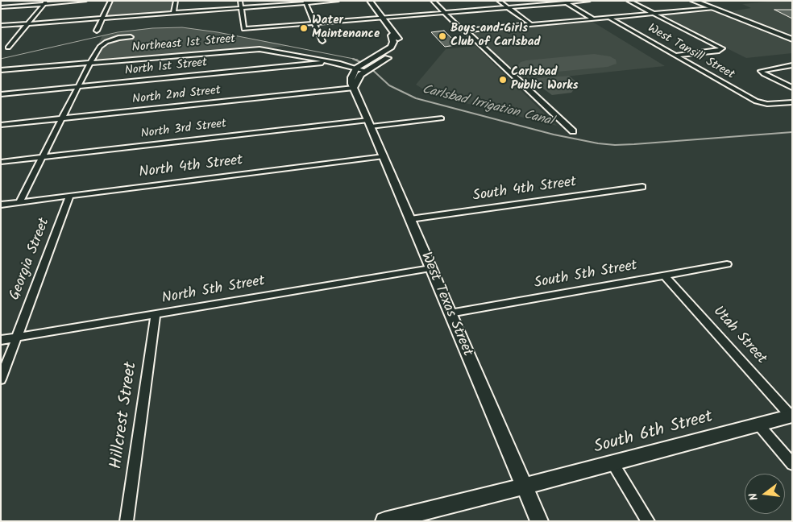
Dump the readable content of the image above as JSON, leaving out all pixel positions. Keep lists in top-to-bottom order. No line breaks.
{"streets":{"street":["Northeast 1st Street","West Tansill Street","North 1st Street","North 2nd Street","North 3rd Street","North 4th Street","South 4th Street","Georgia Street","South 5th Street","North 5th Street","West Texas Street","Utah Street","Hillcrest Street","South 6th Street"]},"crossings":[["Northeast 1st Street","North 1st Street"],["Northeast 1st Street","West Texas Street"],["North 2nd Street","West Texas Street"],["North 3rd Street","West Texas Street"],["North 4th Street","Georgia Street"],["North 4th Street","West Texas Street"],["South 4th Street","West Texas Street"],["Georgia Street","North 5th Street"],["South 5th Street","West Texas Street"],["South 5th Street","Utah Street"],["North 5th Street","West Texas Street"],["North 5th Street","Hillcrest Street"],["West Texas Street","South 6th Street"],["Utah Street","South 6th Street"]],"water":["Carlsbad Irrigation Canal"],"places":["Water Maintenance","Boys and Girls Club of Carlsbad","Carlsbad Public Works"],"north":"left"}
